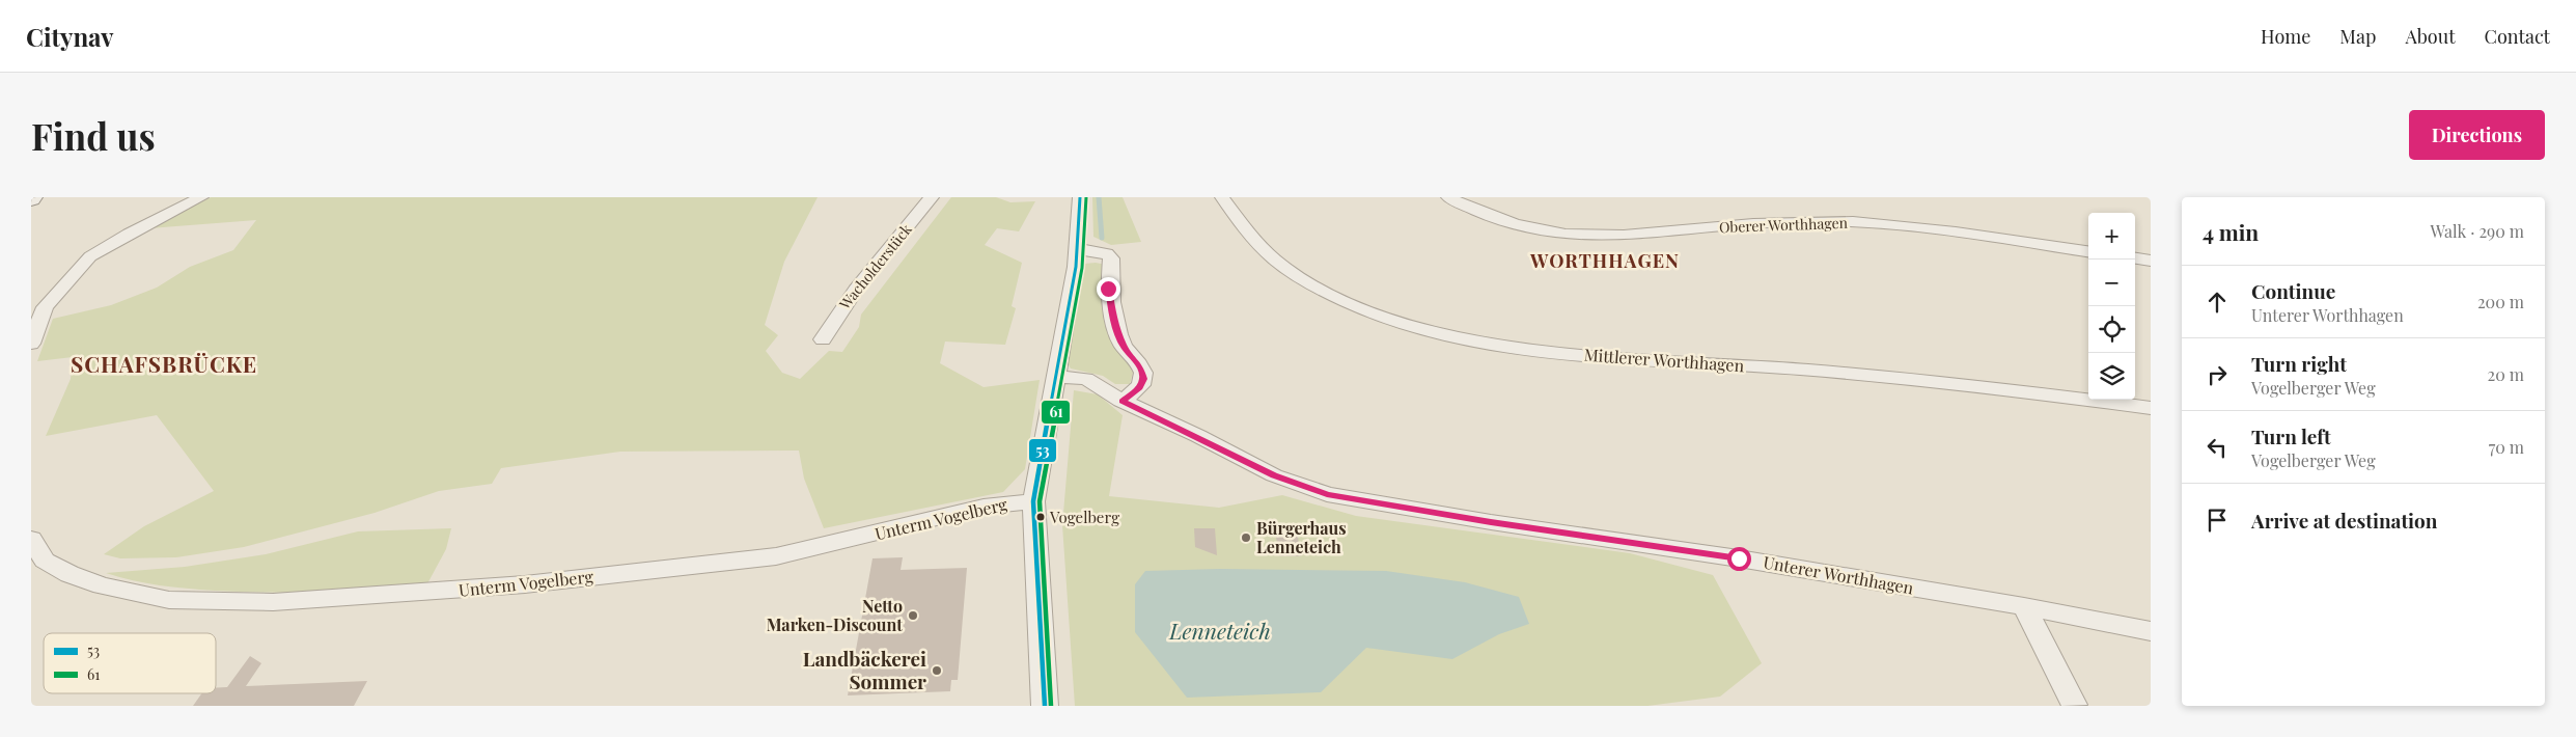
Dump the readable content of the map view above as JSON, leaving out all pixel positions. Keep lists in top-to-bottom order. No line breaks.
{"streets":{"street":["Oberer Worthhagen","Wacholderstück","Mittlerer Worthhagen","Unterm Vogelberg","Unterer Worthhagen"]},"districts":["WORTHHAGEN","SCHAFSBRÜCKE"],"water":["Lenneteich"],"places":["Vogelberg","Bürgerhaus Lenneteich","Netto Marken-Discount","Landbäckerei Sommer"],"lines":["transit line 53","transit line 61"],"legend":["53","61"],"page":{"header":"Citynav","nav":["Home","Map","About","Contact"],"buttons":"Directions","title":"Find us","heading":["4 min","Walk · 290 m"],"map_buttons":["+","−"],"list":[["Continue","Unterer Worthhagen","200 m"],["Turn right","Vogelberger Weg","20 m"],["Turn left","Vogelberger Weg","70 m"],"Arrive at destination"]}}
